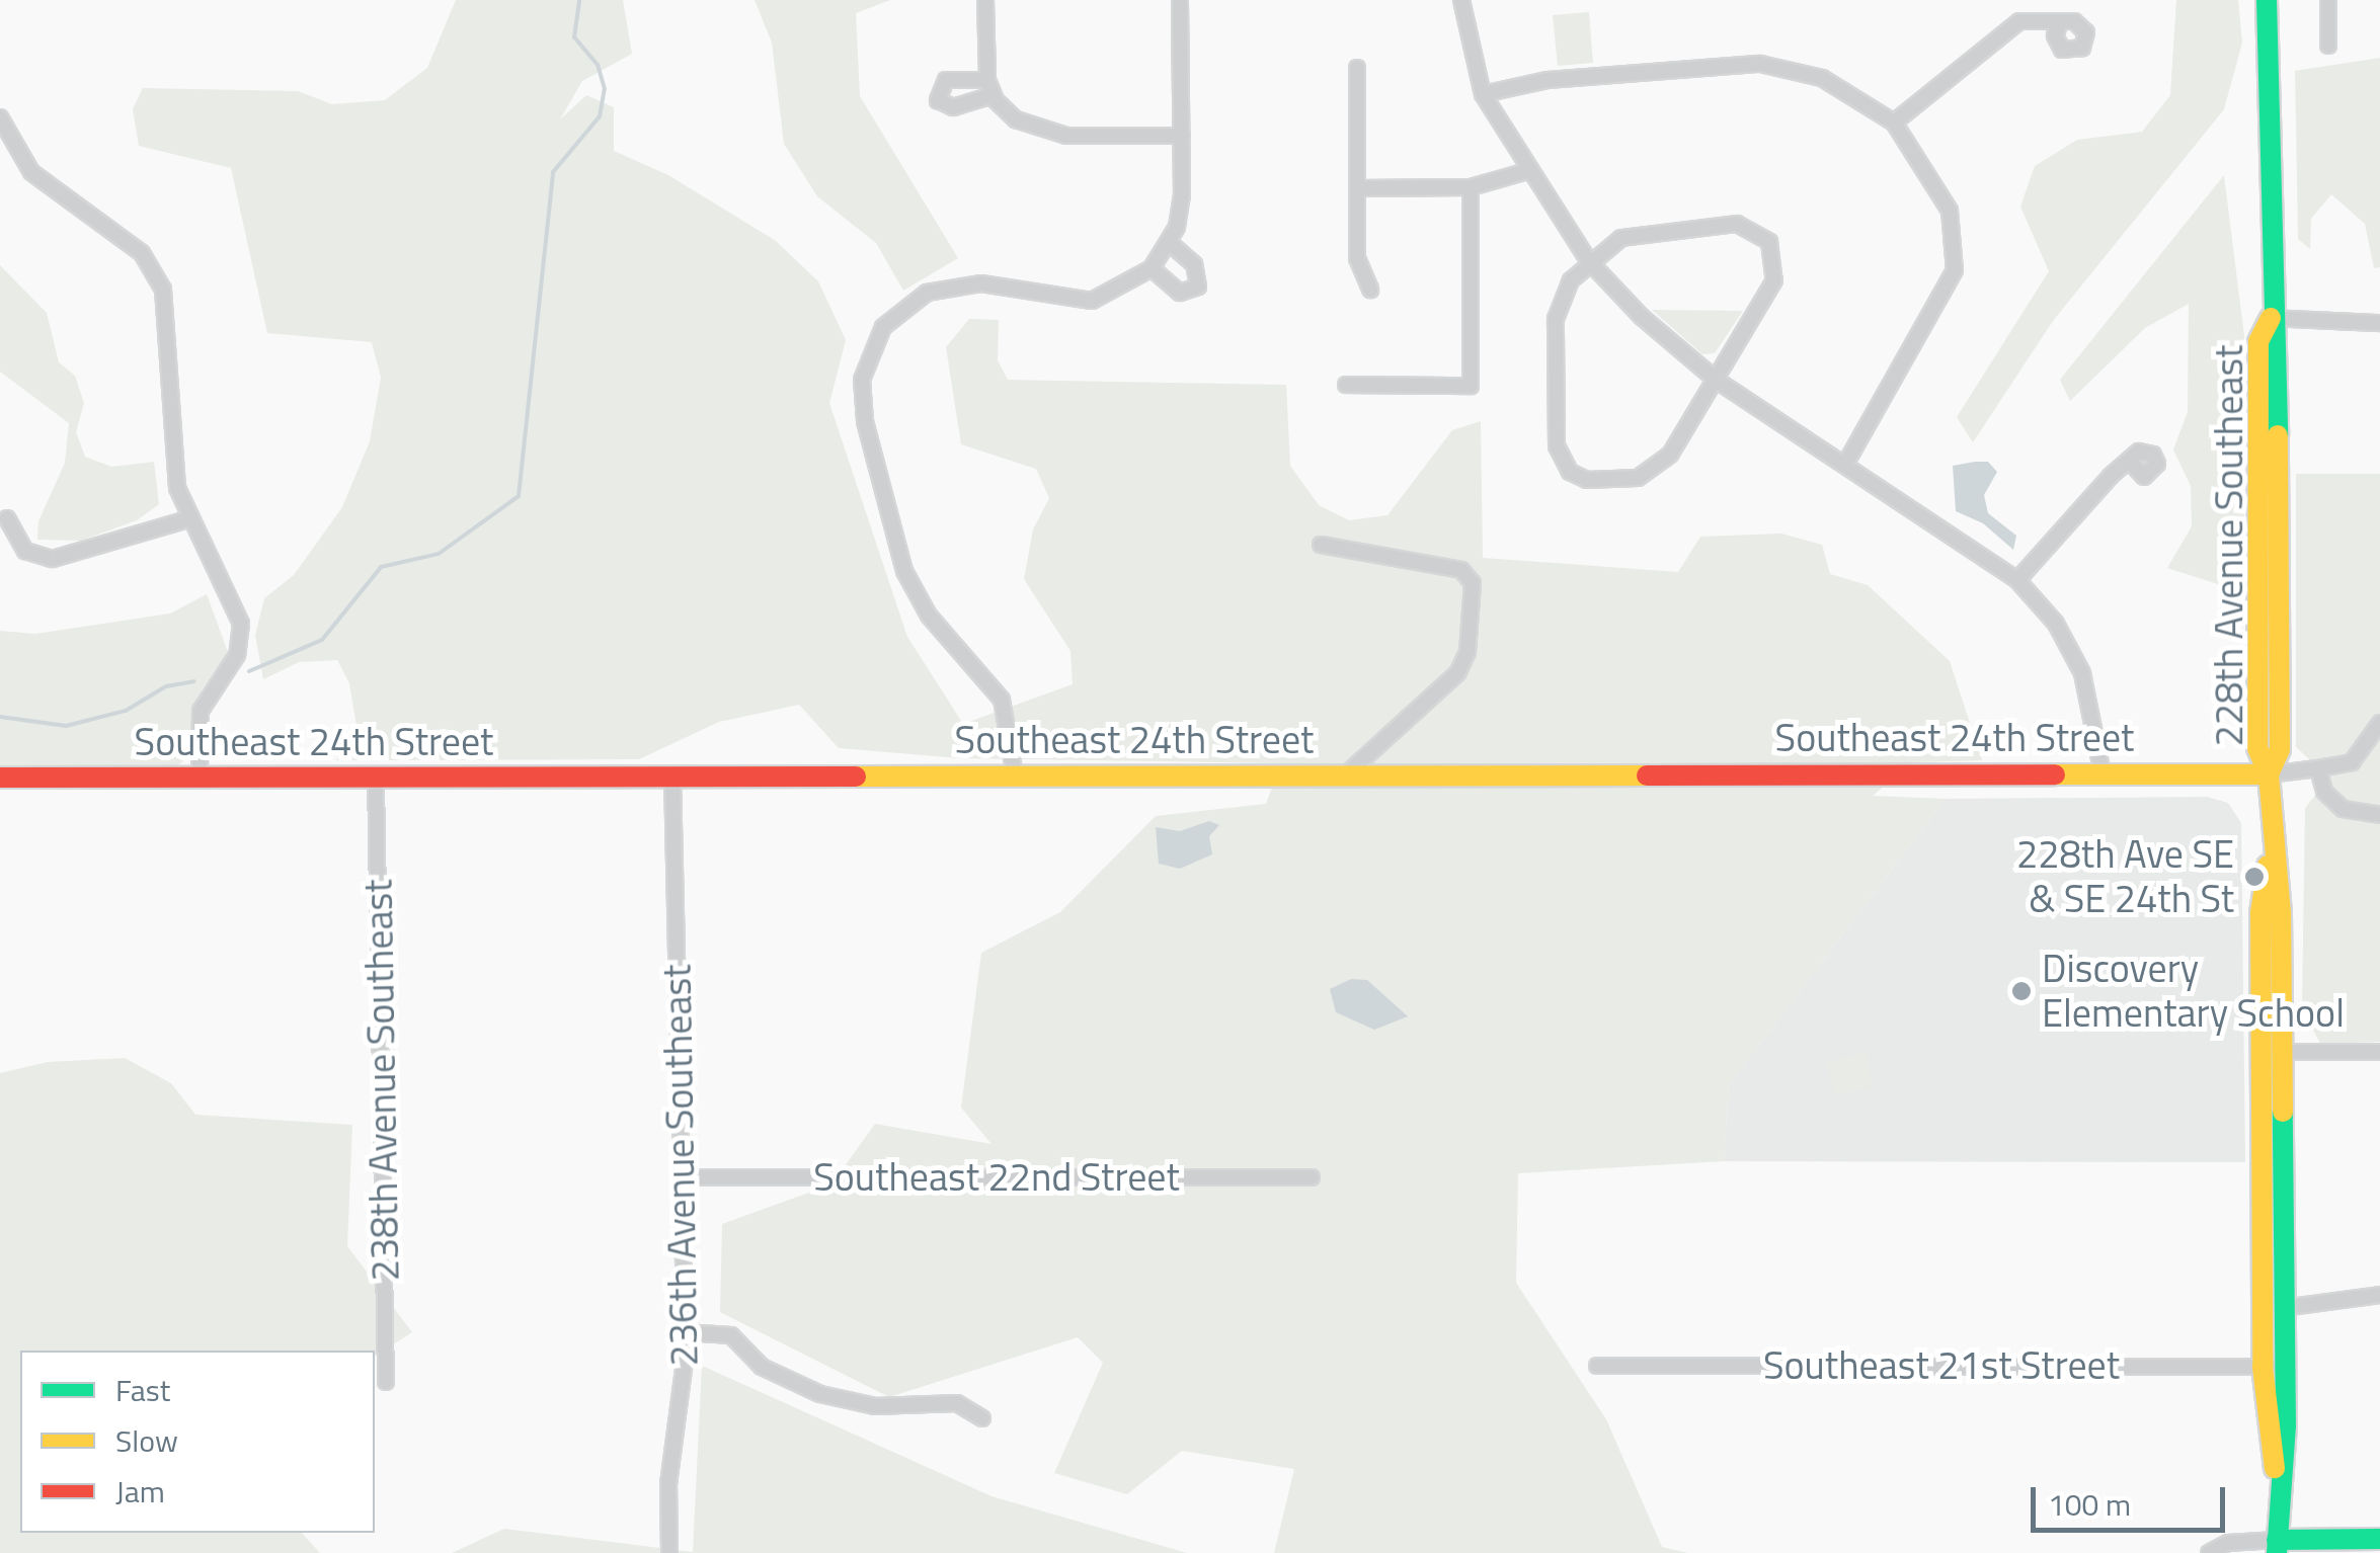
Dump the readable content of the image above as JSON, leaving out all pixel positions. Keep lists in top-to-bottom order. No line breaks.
{"streets":{"street":["228th Avenue Southeast","Southeast 24th Street","238th Avenue Southeast","236th Avenue Southeast","Southeast 22nd Street","Southeast 21st Street"]},"crossings":[["228th Avenue Southeast","Southeast 24th Street"],["228th Avenue Southeast","Southeast 21st Street"],["Southeast 24th Street","238th Avenue Southeast"],["Southeast 24th Street","236th Avenue Southeast"],["236th Avenue Southeast","Southeast 22nd Street"]],"places":["228th Ave SE & SE 24th St","Discovery Elementary School"],"legend":["Fast","Slow","Jam"],"scale_bar":"100 m"}
